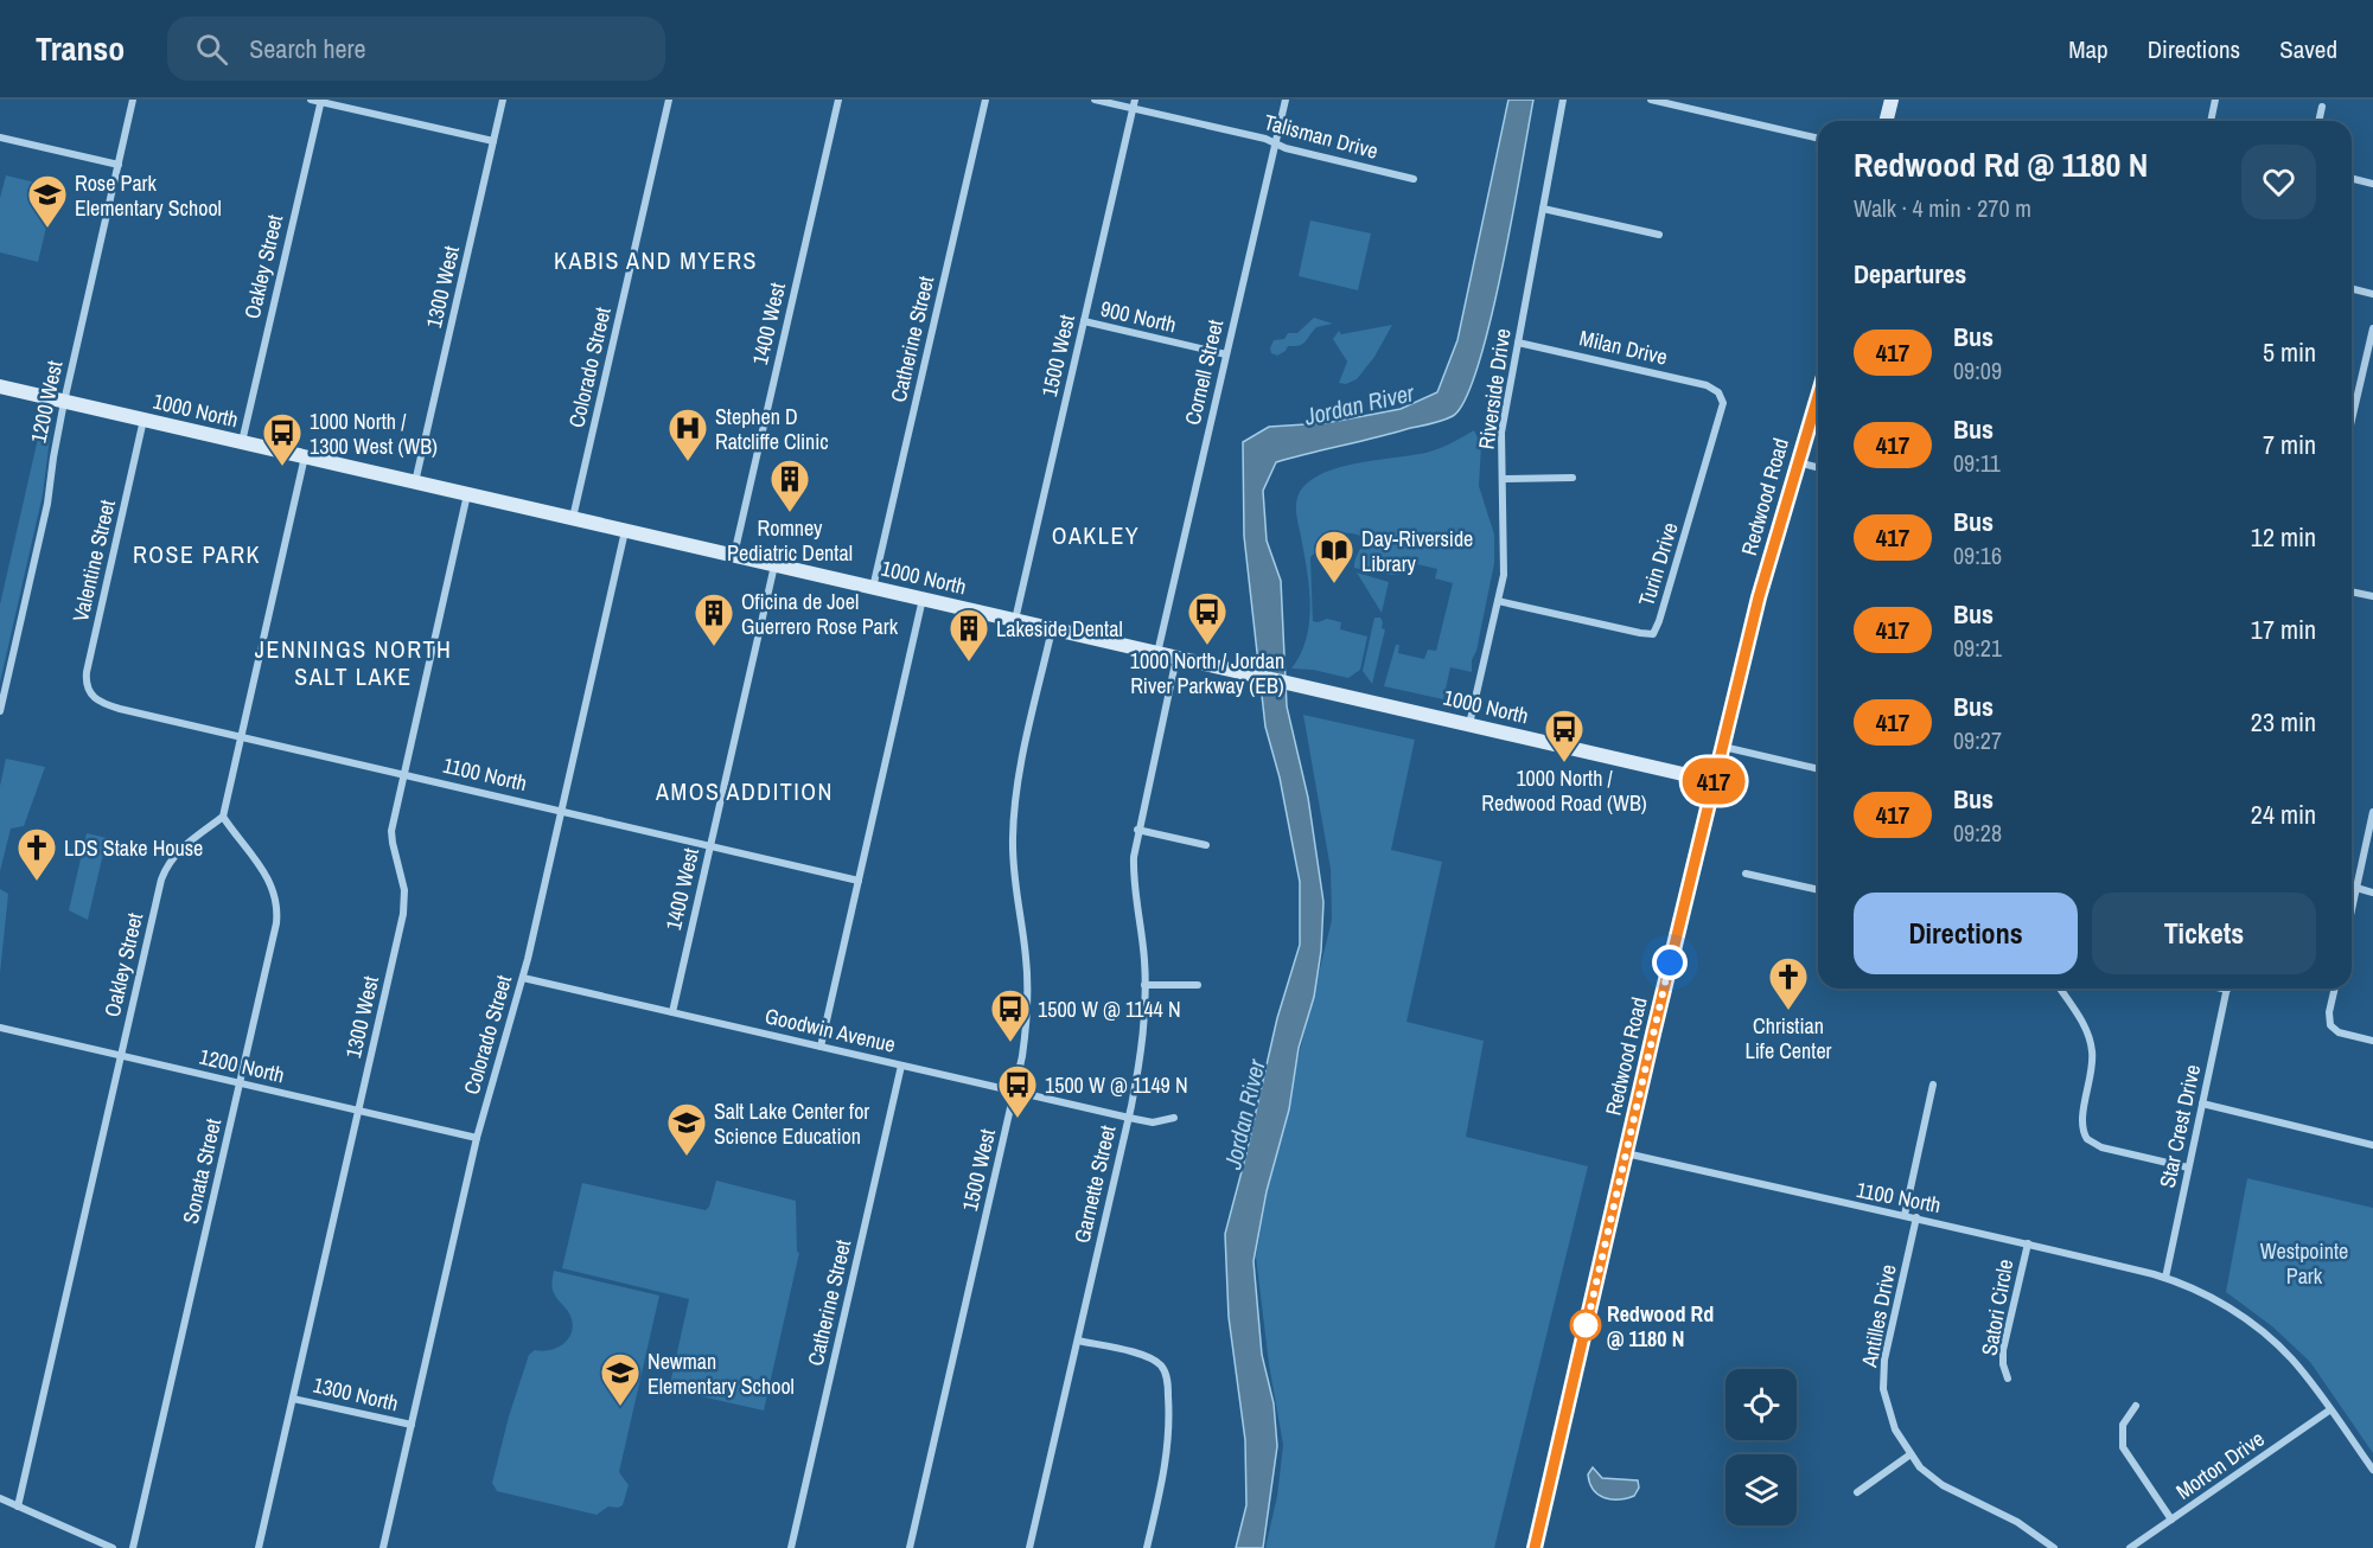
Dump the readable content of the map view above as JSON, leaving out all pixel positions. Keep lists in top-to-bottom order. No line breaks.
{"streets":{"street":["Talisman Drive","Oakley Street","1300 West","900 North","1400 West","Catherine Street","Milan Drive","1500 West","Colorado Street","Cornell Street","Riverside Drive","1200 West","1000 North","Redwood Road","Valentine Street","Turin Drive","1100 North","Goodwin Avenue","1200 North","Star Crest Drive","Sonata Street","Garnette Street","Satori Circle","Antilles Drive","1300 North","Morton Drive"]},"crossings":[["Talisman Drive","1500 West"],["Talisman Drive","Cornell Street"],["Oakley Street","1000 North"],["Oakley Street","1200 North"],["Oakley Street","Sonata Street"],["1300 West","1000 North"],["1300 West","1100 North"],["1300 West","1200 North"],["1300 West","1300 North"],["900 North","1500 West"],["900 North","Cornell Street"],["1400 West","1000 North"],["1400 West","1100 North"],["1400 West","Goodwin Avenue"],["Catherine Street","1000 North"],["Catherine Street","Goodwin Avenue"],["Milan Drive","Riverside Drive"],["Milan Drive","Turin Drive"],["1500 West","1000 North"],["1500 West","Goodwin Avenue"],["Colorado Street","1000 North"],["Colorado Street","1100 North"],["Colorado Street","Goodwin Avenue"],["Colorado Street","1200 North"],["Colorado Street","1300 North"],["Cornell Street","1000 North"],["Riverside Drive","1000 North"],["Riverside Drive","Turin Drive"],["1200 West","1000 North"],["1000 North","Redwood Road"],["1000 North","Valentine Street"],["1000 North","Garnette Street"],["Redwood Road","1100 North"],["Valentine Street","1100 North"],["1100 North","Star Crest Drive"],["1100 North","Satori Circle"],["1100 North","Antilles Drive"],["1100 North","Morton Drive"],["Goodwin Avenue","Garnette Street"],["1200 North","Sonata Street"]],"districts":["KABIS AND MYERS","OAKLEY","ROSE PARK","JENNINGS NORTH SALT LAKE","AMOS ADDITION"],"water":["Jordan River"],"parks":["Westpointe Park"],"places":{"school or university":["Rose Park Elementary School","Salt Lake Center for Science Education","Newman Elementary School"],"hospital":["Stephen D Ratcliffe Clinic"],"bus stop":["1000 North / 1300 West (WB)","1000 North / Jordan River Parkway (EB)","1000 North / Redwood Road (WB)","1500 W @ 1144 N","1500 W @ 1149 N"],"building":["Romney Pediatric Dental","Oficina de Joel Guerrero Rose Park","Lakeside Dental"],"library":["Day-Riverside Library"],"church":["LDS Stake House","Christian Life Center"],"other":["Redwood Rd @ 1180 N"]},"lines":["bus line 417"],"page":{"header":"Transo","search":"Search here","nav":["Map","Directions","Saved"],"on_map":"417","heading":[["Redwood Rd @ 1180 N","Walk · 4 min · 270 m"],"Departures"],"list":[{"mark":"417","name":"Bus","note":"09:09","value":"5 min"},{"mark":"417","name":"Bus","note":"09:11","value":"7 min"},{"mark":"417","name":"Bus","note":"09:16","value":"12 min"},{"mark":"417","name":"Bus","note":"09:21","value":"17 min"},{"mark":"417","name":"Bus","note":"09:27","value":"23 min"},{"mark":"417","name":"Bus","note":"09:28","value":"24 min"}],"buttons":["Directions","Tickets"]}}
